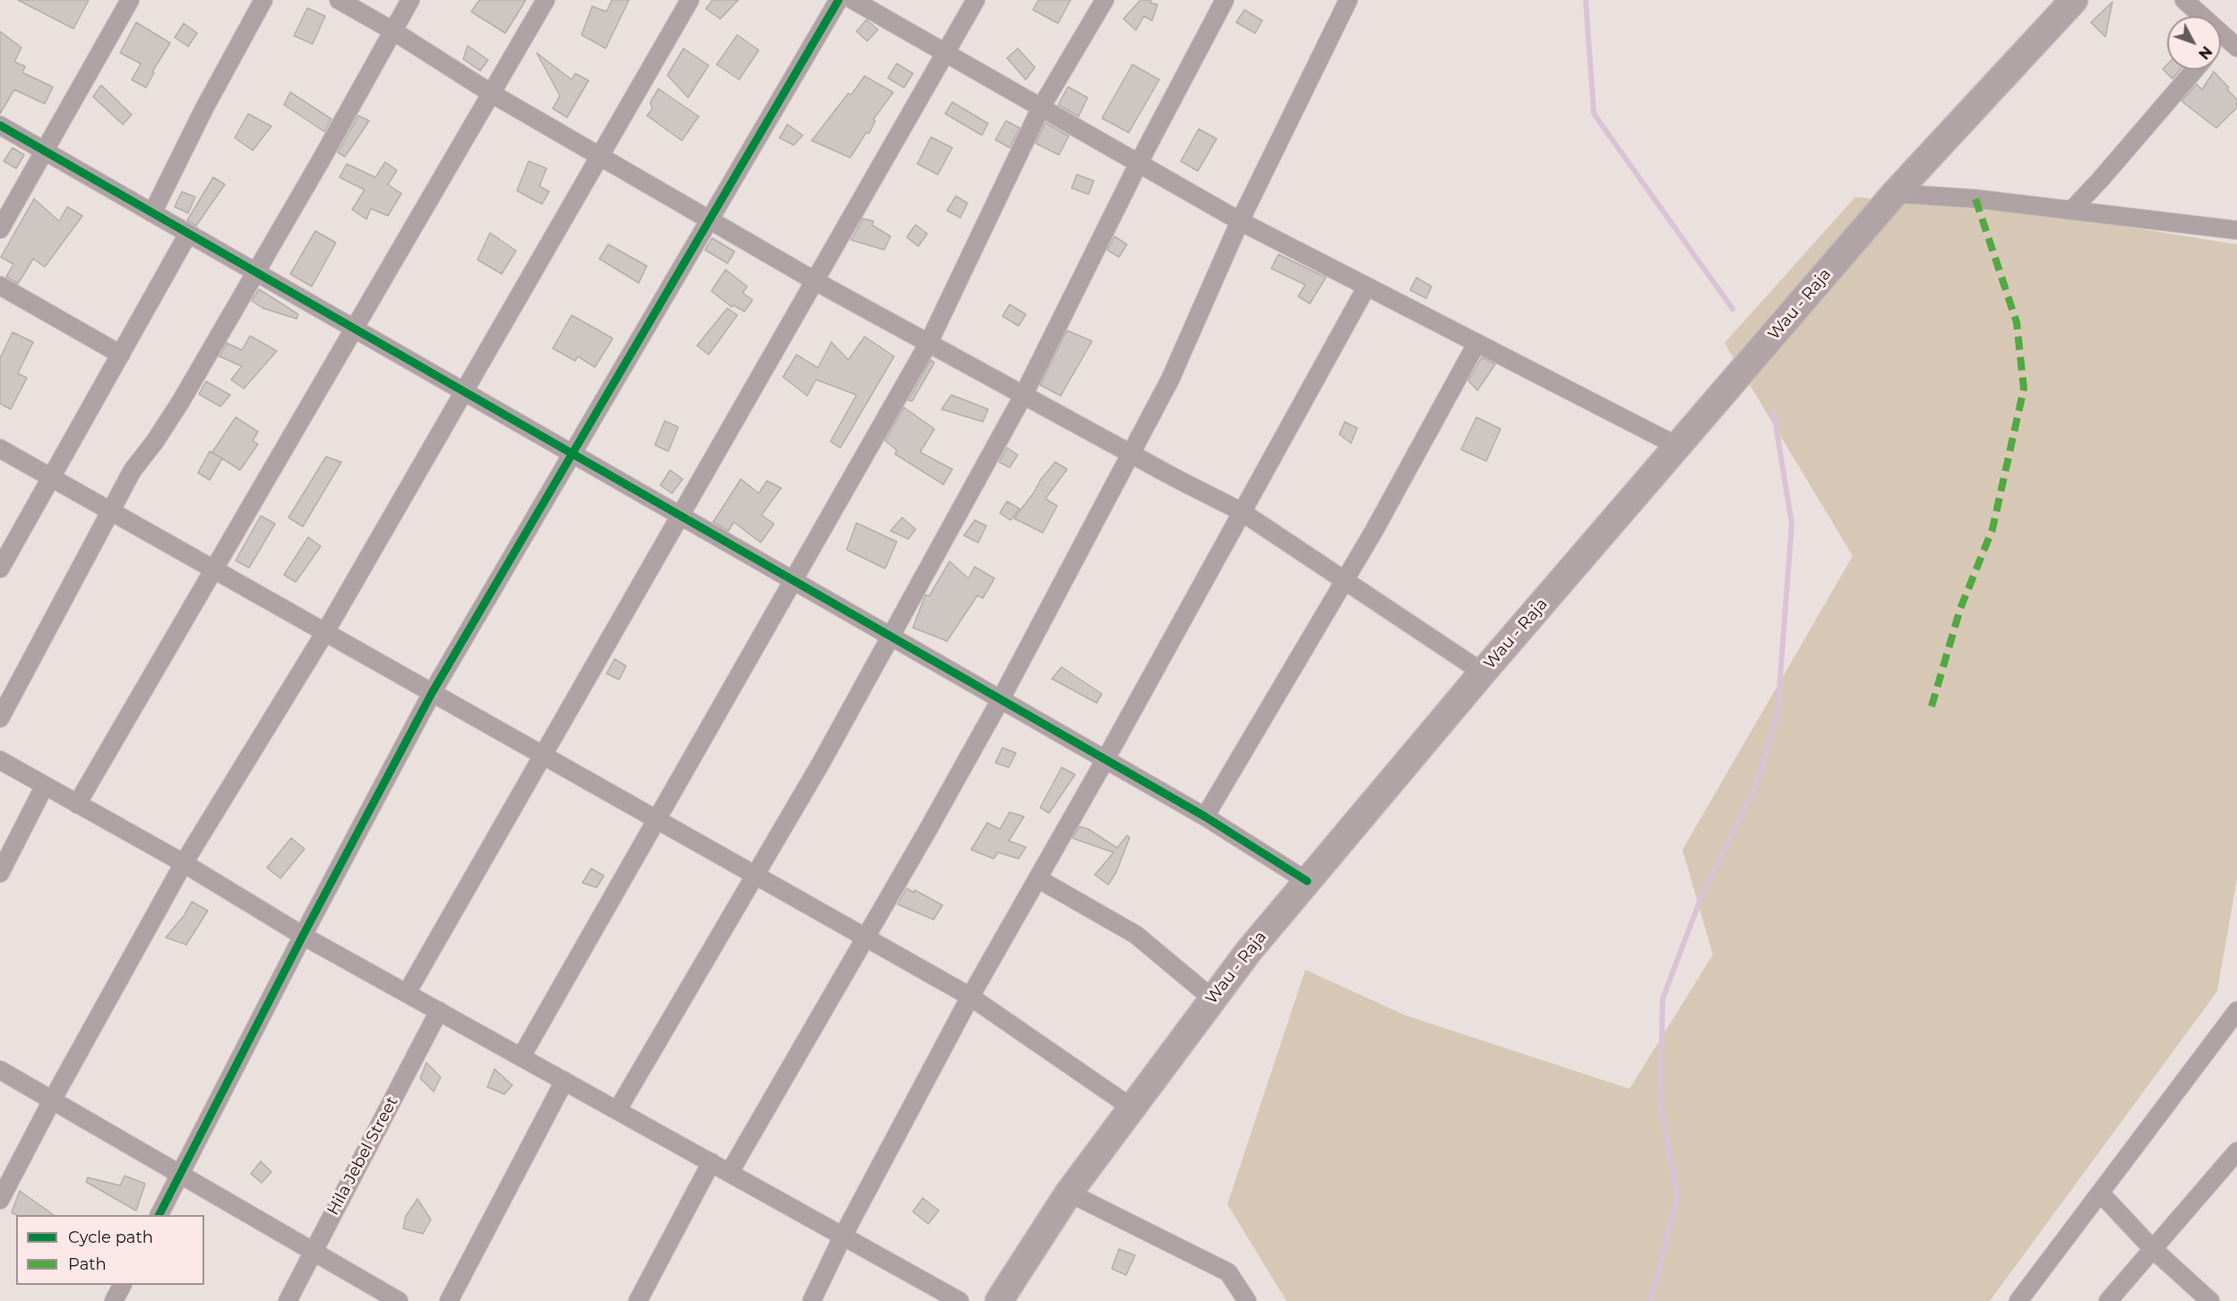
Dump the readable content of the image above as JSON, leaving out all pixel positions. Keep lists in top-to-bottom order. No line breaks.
{"streets":{"main road":["Wau - Raja"],"street":["Hila Jebel Street"]},"legend":["Cycle path","Path"],"north":"bottom right"}
